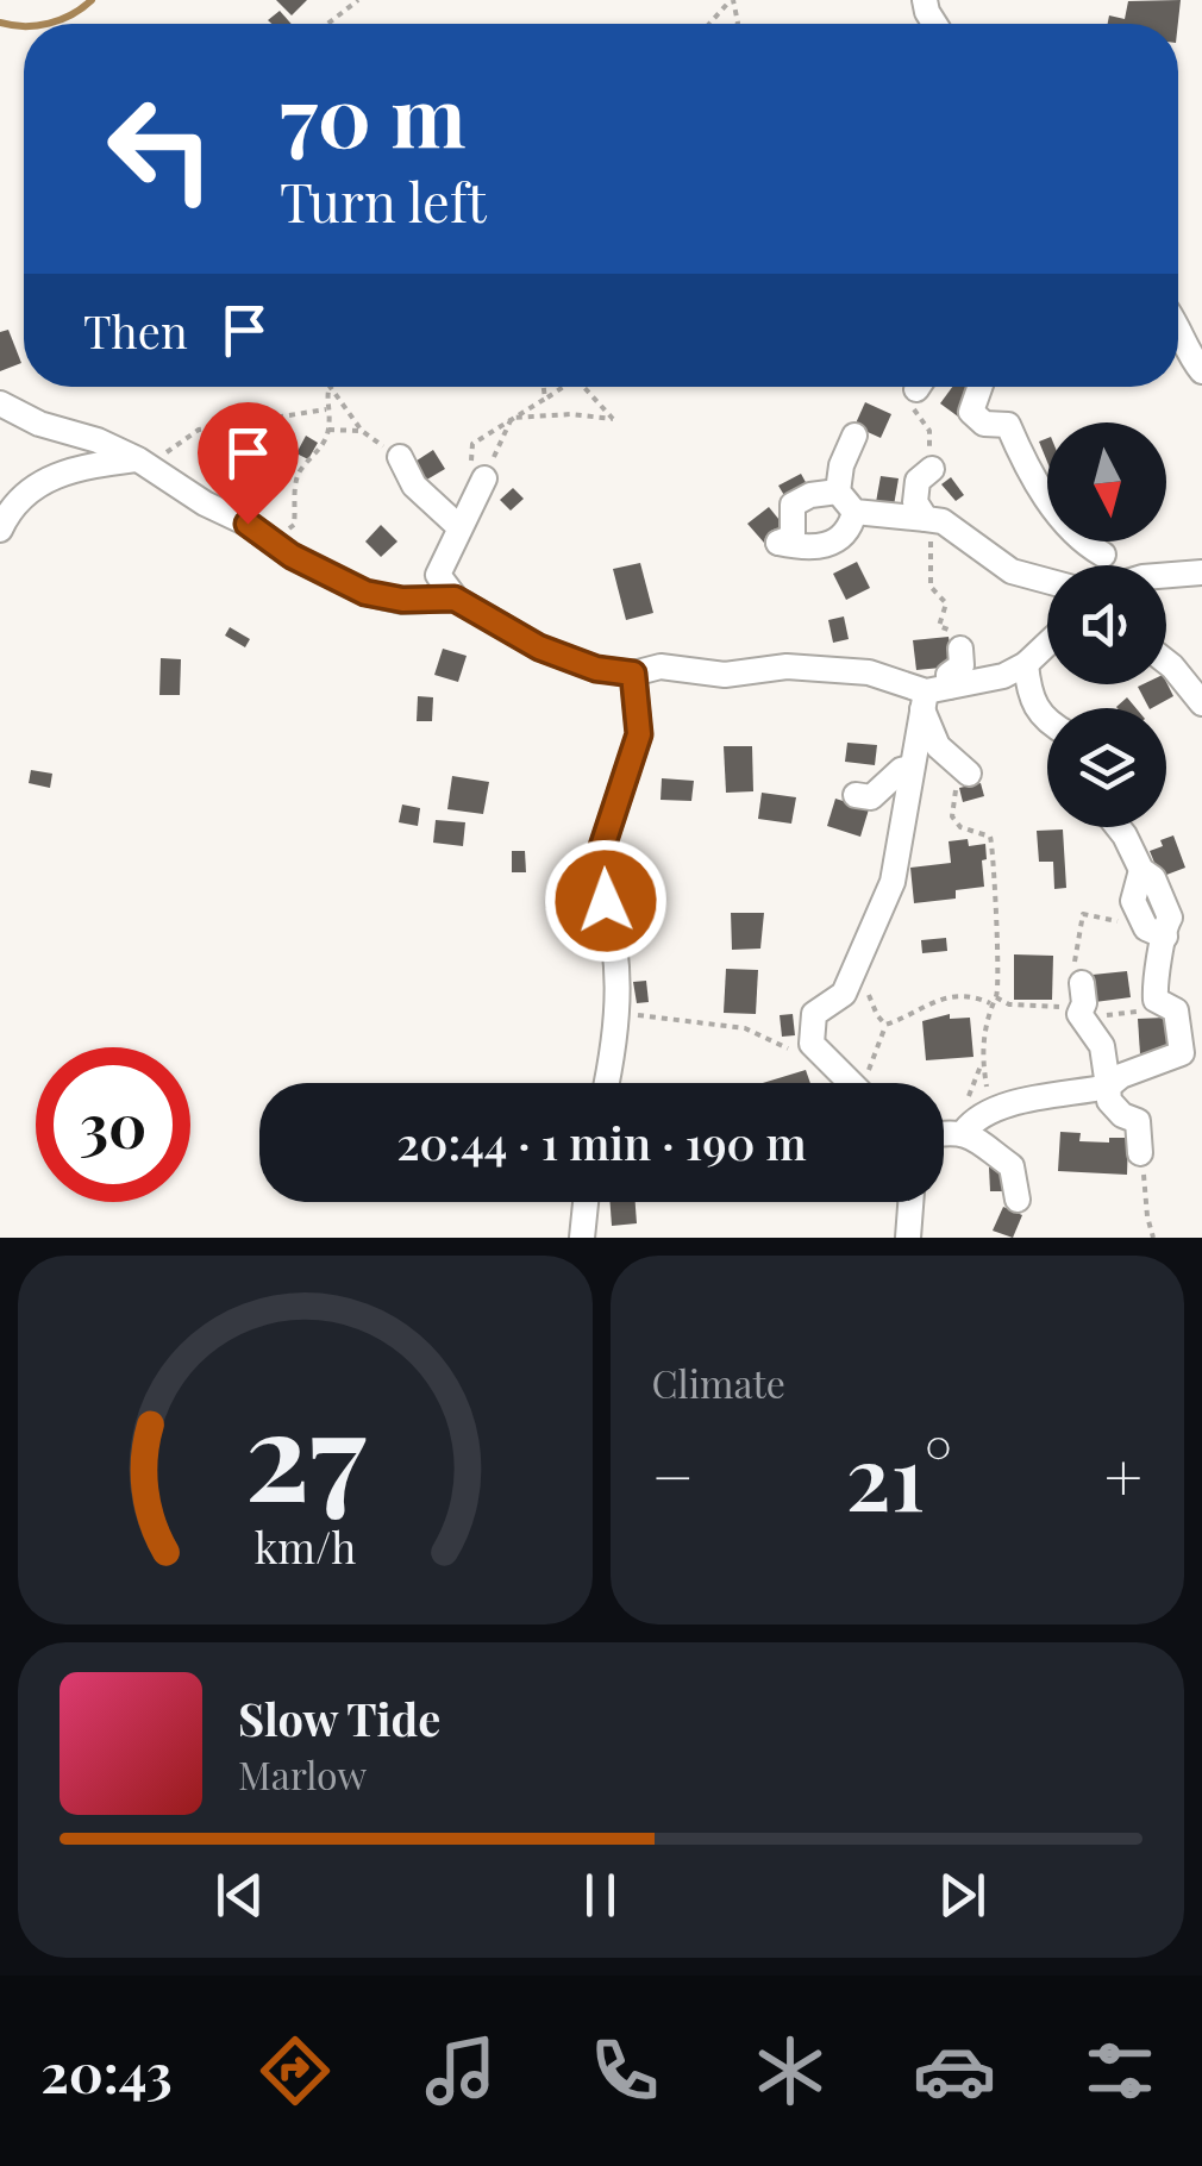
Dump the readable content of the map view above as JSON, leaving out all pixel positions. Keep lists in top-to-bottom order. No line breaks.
{"north":"bottom","page":{"turn":["70 m","Turn left"],"then":"Then","limit":"30","trip":"20:44 · 1 min · 190 m","tile":"Climate","heat":["−","21°","+"],"song":["Slow Tide","Marlow"],"tabs":"20:43","gauge":["27","km/h"]}}
